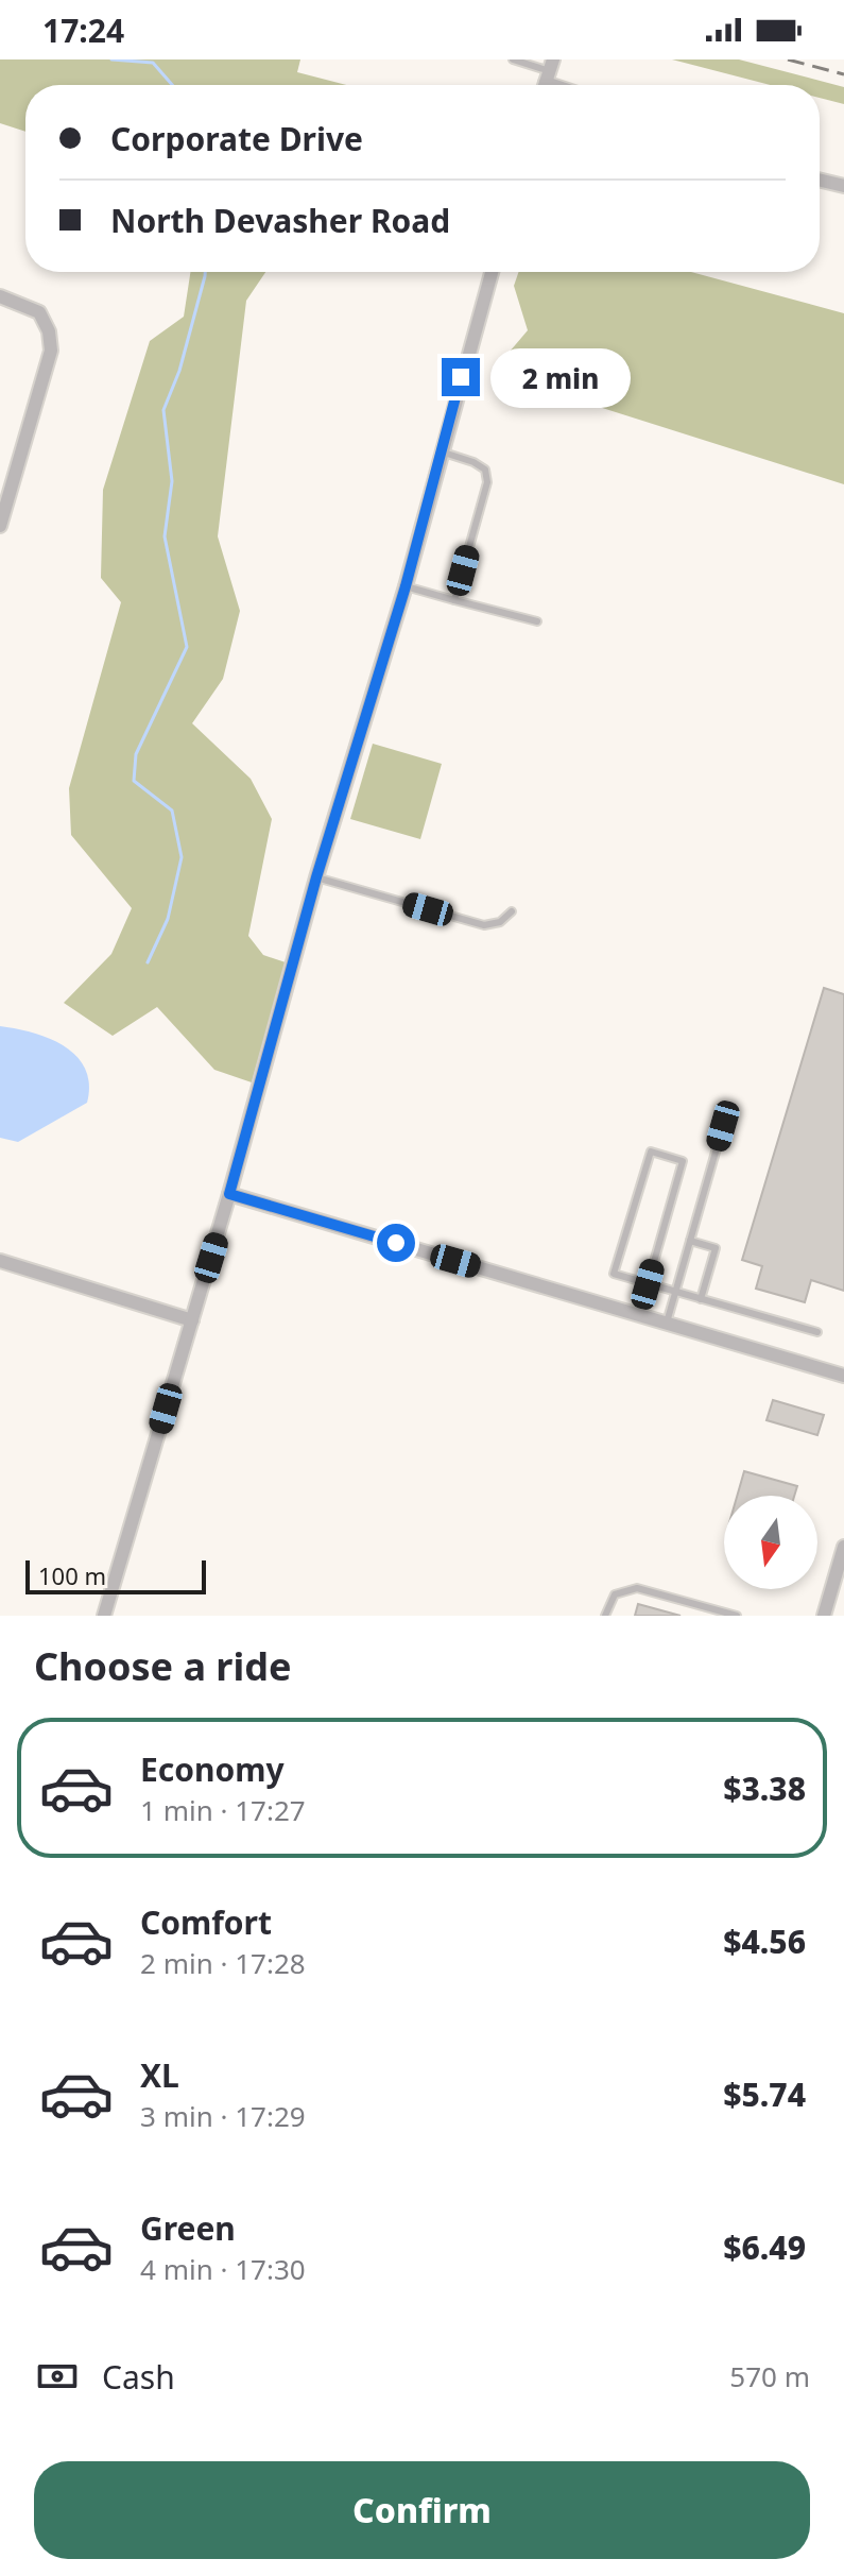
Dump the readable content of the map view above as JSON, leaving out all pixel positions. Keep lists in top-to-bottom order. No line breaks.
{"scale_bar":"100 m","north":"bottom","page":{"status":"17:24","banner":["Corporate Drive","North Devasher Road"],"bubble":"2 min","scale":"100 m","heading":"Choose a ride","list":[{"name":"Economy","note":"1 min · 17:27","value":"$3.38"},{"name":"Comfort","note":"2 min · 17:28","value":"$4.56"},{"name":"XL","note":"3 min · 17:29","value":"$5.74"},{"name":"Green","note":"4 min · 17:30","value":"$6.49"}],"pay":["Cash","570 m"],"buttons":"Confirm"}}
